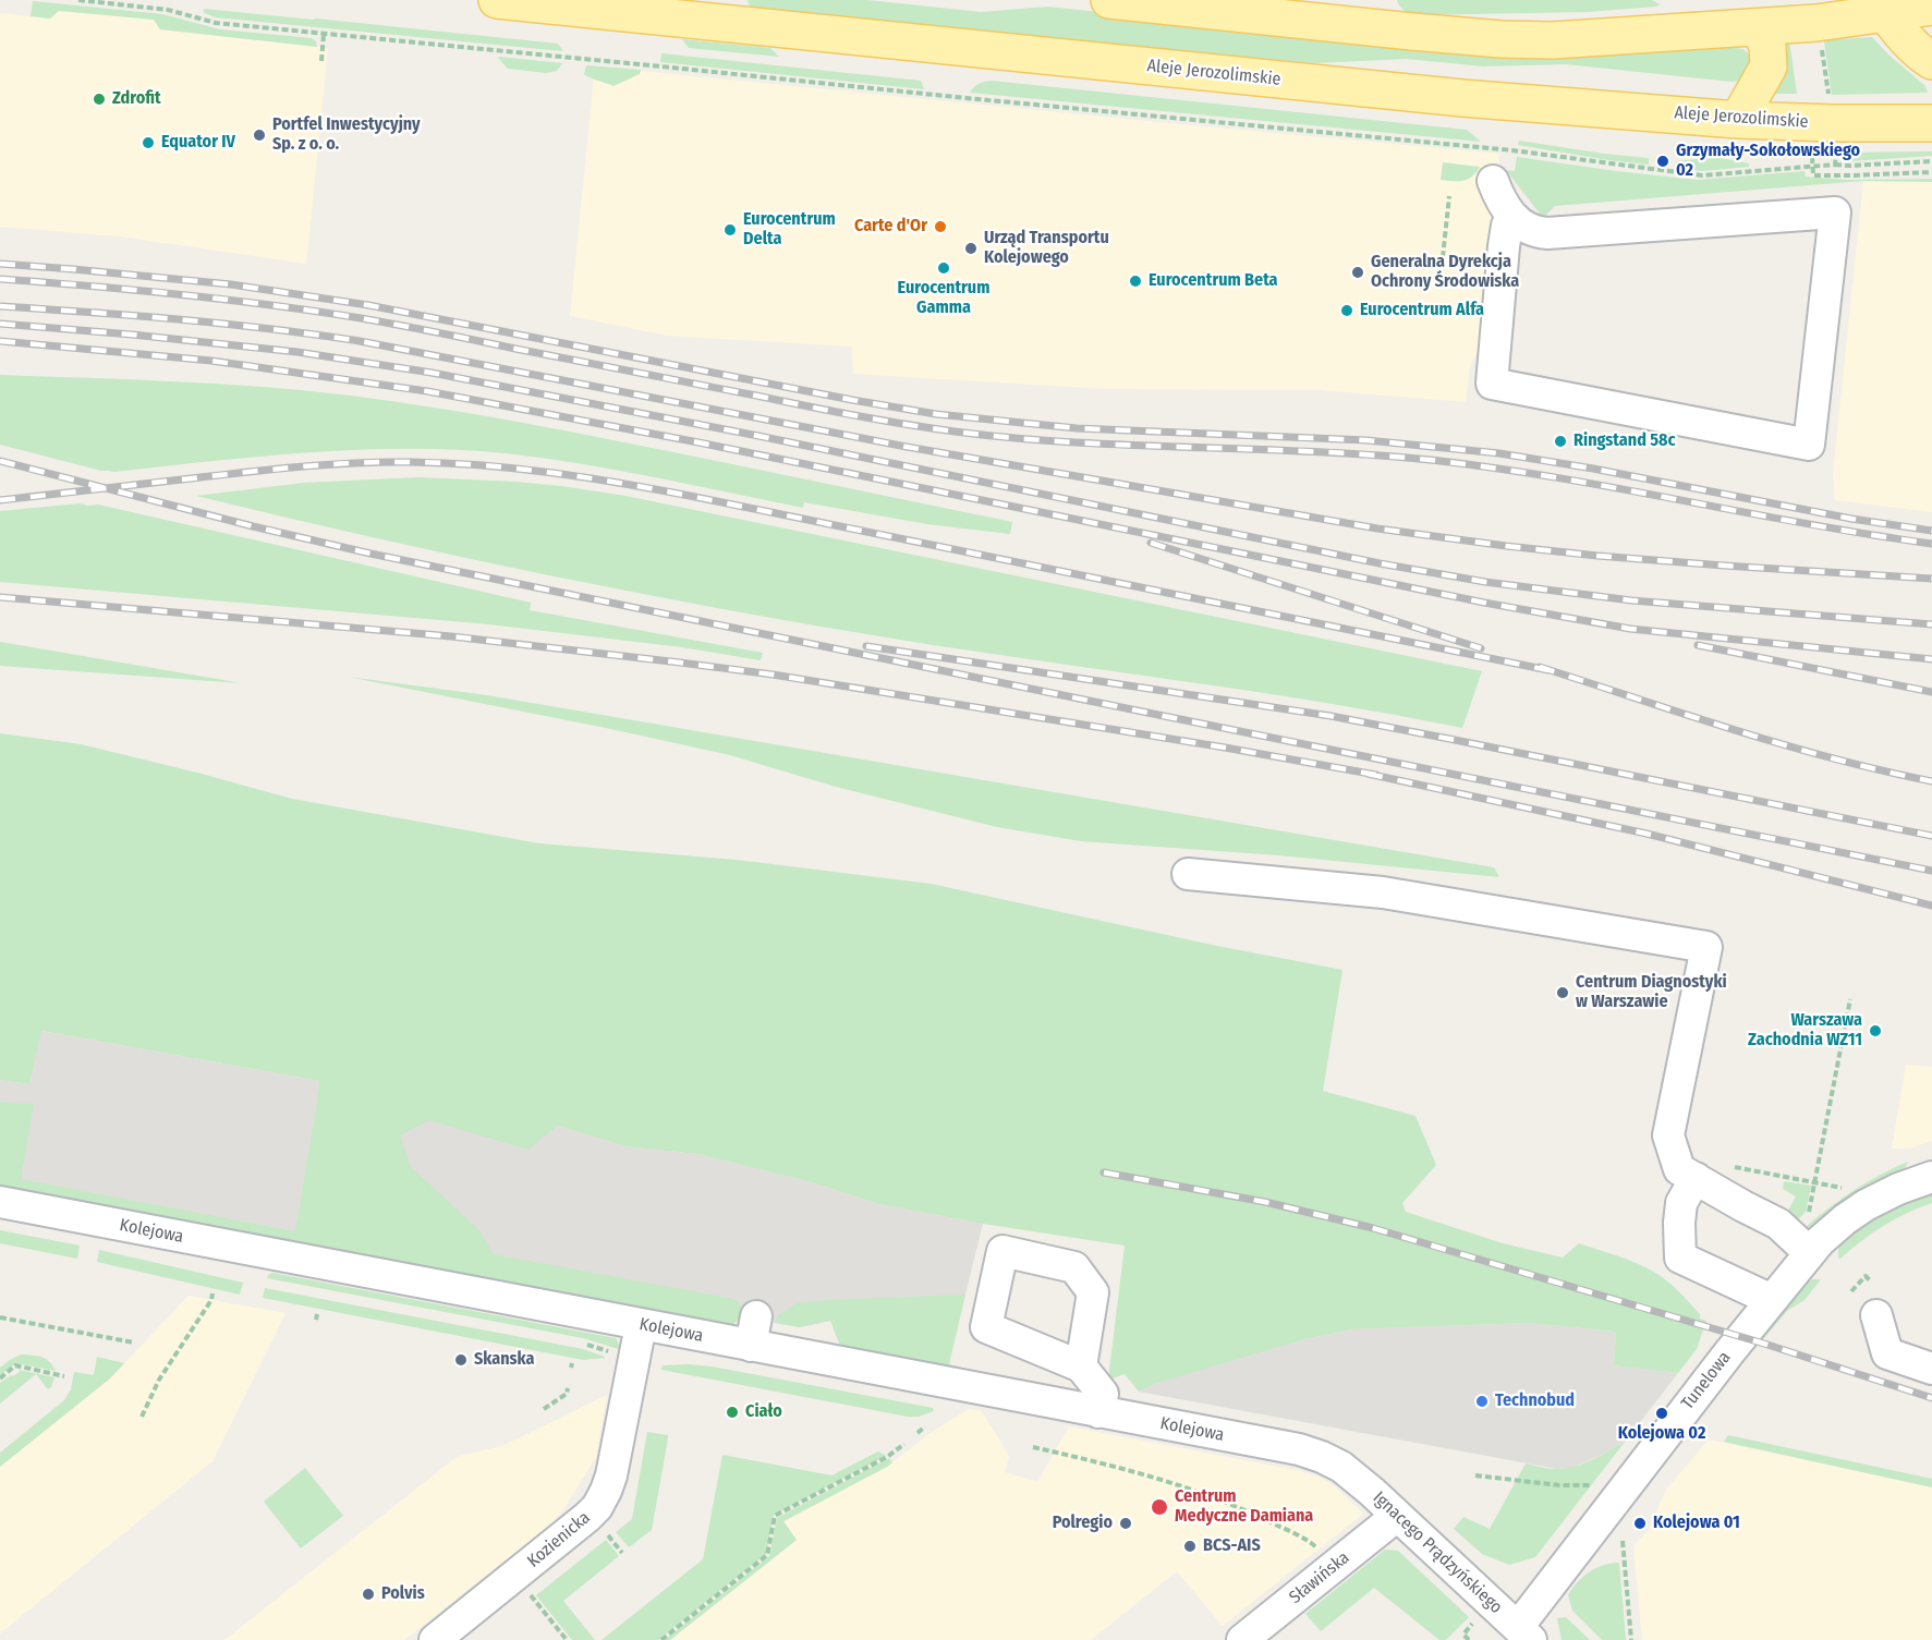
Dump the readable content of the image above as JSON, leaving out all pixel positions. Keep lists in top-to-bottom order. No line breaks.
{"streets":{"main road":["Aleje Jerozolimskie"],"street":["Kolejowa","Tunelowa","Kozienicka","Ignacego Prądzyńskiego","Sławińska"]},"crossings":[["Kolejowa","Kozienicka"],["Kolejowa","Ignacego Prądzyńskiego"],["Tunelowa","Ignacego Prądzyńskiego"],["Ignacego Prądzyńskiego","Sławińska"]],"places":["Zdrofit","Portfel Inwestycyjny Sp. z o. o.","Equator IV","Grzymały-Sokołowskiego 02","Carte d'Or","Eurocentrum Delta","Urząd Transportu Kolejowego","Eurocentrum Gamma","Generalna Dyrekcja Ochrony Środowiska","Eurocentrum Beta","Eurocentrum Alfa","Ringstand 58c","Centrum Diagnostyki w Warszawie","Warszawa Zachodnia WZ11","Skanska","Technobud","Ciało","Kolejowa 02","Centrum Medyczne Damiana","Polregio","Kolejowa 01","BCS-AIS","Polvis"]}
